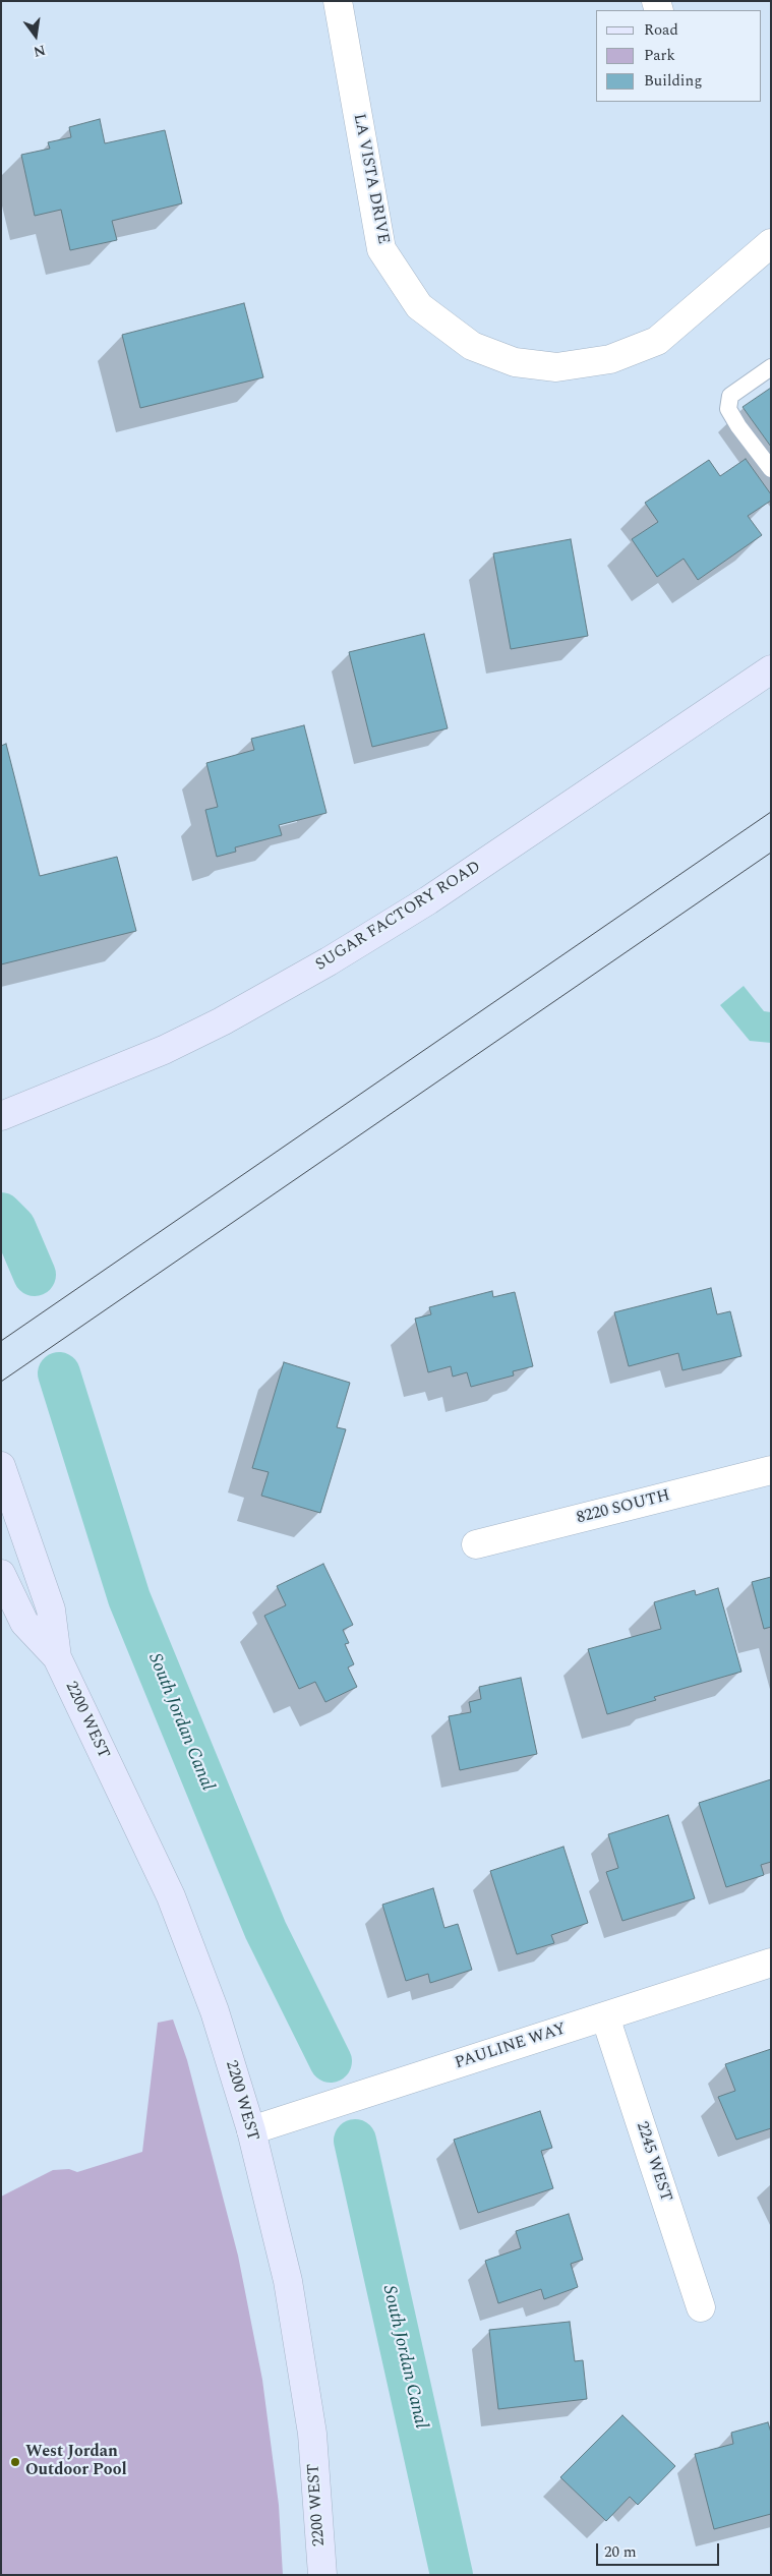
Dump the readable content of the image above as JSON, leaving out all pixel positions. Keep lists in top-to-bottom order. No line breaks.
{"streets":{"street":["LA VISTA DRIVE","SUGAR FACTORY ROAD","8220 SOUTH","2200 WEST","PAULINE WAY","2245 WEST"]},"crossings":[["2200 WEST","PAULINE WAY"],["PAULINE WAY","2245 WEST"]],"water":["South Jordan Canal"],"places":["West Jordan Outdoor Pool"],"legend":["Road","Park","Building"],"scale_bar":"20 m","north":"bottom"}
